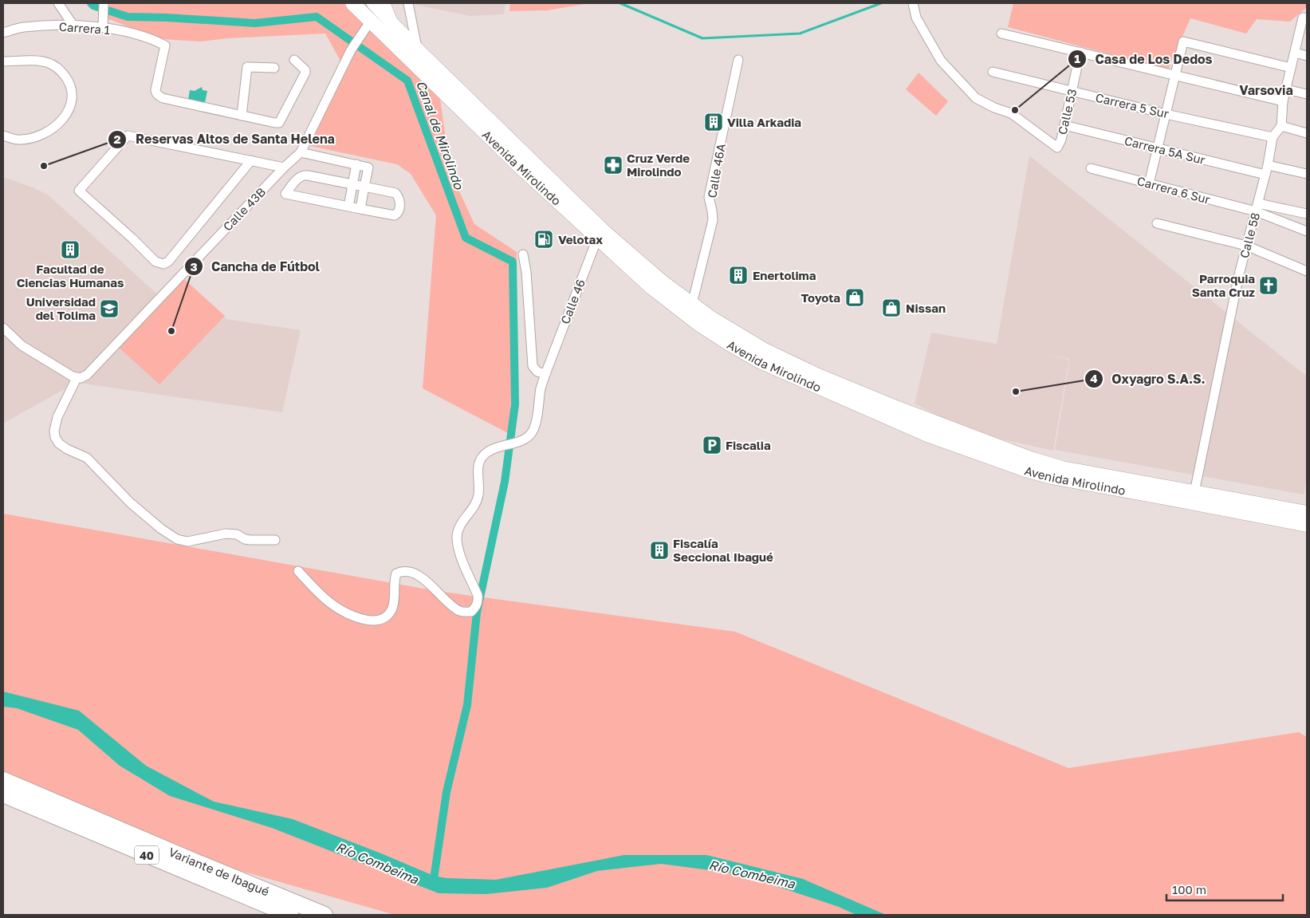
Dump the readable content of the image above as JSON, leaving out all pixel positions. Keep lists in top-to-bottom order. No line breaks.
{"streets":{"highway":["40","Variante de Ibagué"],"main road":["Avenida Mirolindo"],"street":["Carrera 1","Carrera 5 Sur","Calle 53","Carrera 5A Sur","Calle 46A","Carrera 6 Sur","Calle 43B","Calle 58","Calle 46"]},"crossings":[["Carrera 5 Sur","Calle 53"],["Carrera 5 Sur","Calle 58"],["Calle 53","Carrera 5A Sur"],["Carrera 5A Sur","Calle 58"],["Avenida Mirolindo","Calle 46A"],["Avenida Mirolindo","Calle 43B"],["Avenida Mirolindo","Calle 58"],["Avenida Mirolindo","Calle 46"],["Carrera 6 Sur","Calle 58"]],"districts":["Varsovia"],"water":["Canal de Mirolindo","Río Combeima"],"places":{"other":["Casa de Los Dedos","Reservas Altos de Santa Helena","Cancha de Fútbol","Oxyagro S.A.S."],"building":["Villa Arkadia","Facultad de Ciencias Humanas","Enertolima","Fiscalía Seccional Ibagué"],"pharmacy":["Cruz Verde Mirolindo"],"fuel station":["Velotax"],"church":["Parroquia Santa Cruz"],"shop":["Toyota","Nissan"],"school or university":["Universidad del Tolima"],"parking":["Fiscalia"]},"scale_bar":"100 m"}
